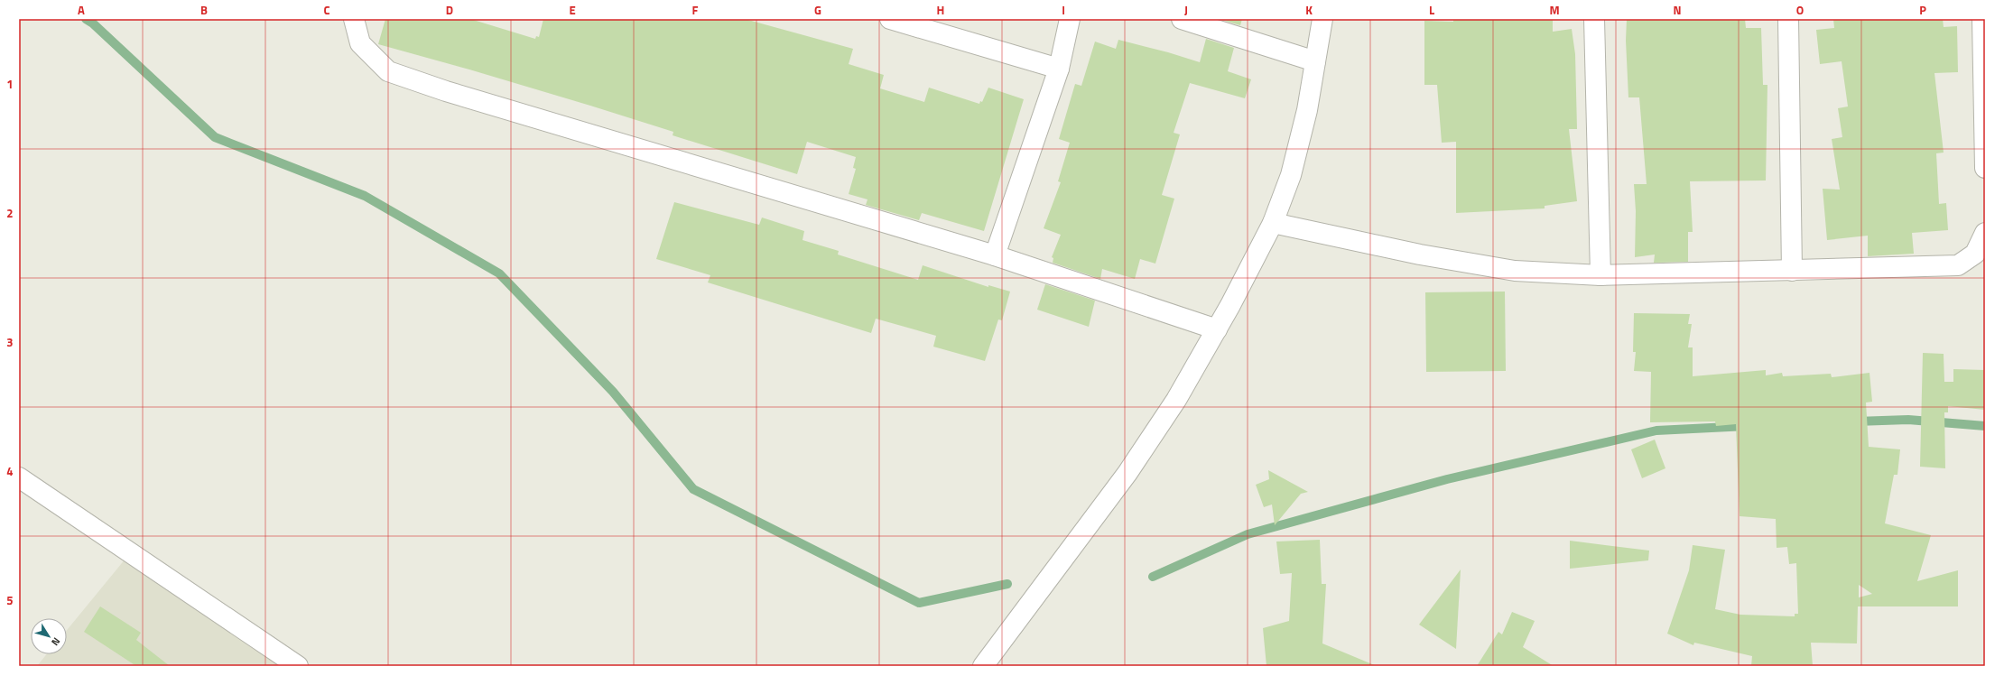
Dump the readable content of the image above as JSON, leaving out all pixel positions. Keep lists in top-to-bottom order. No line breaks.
{"north":"bottom right","grid":{"columns":["A","B","C","D","E","F","G","H","I","J","K","L","M","N","O","P"],"rows":["1","2","3","4","5"]}}
